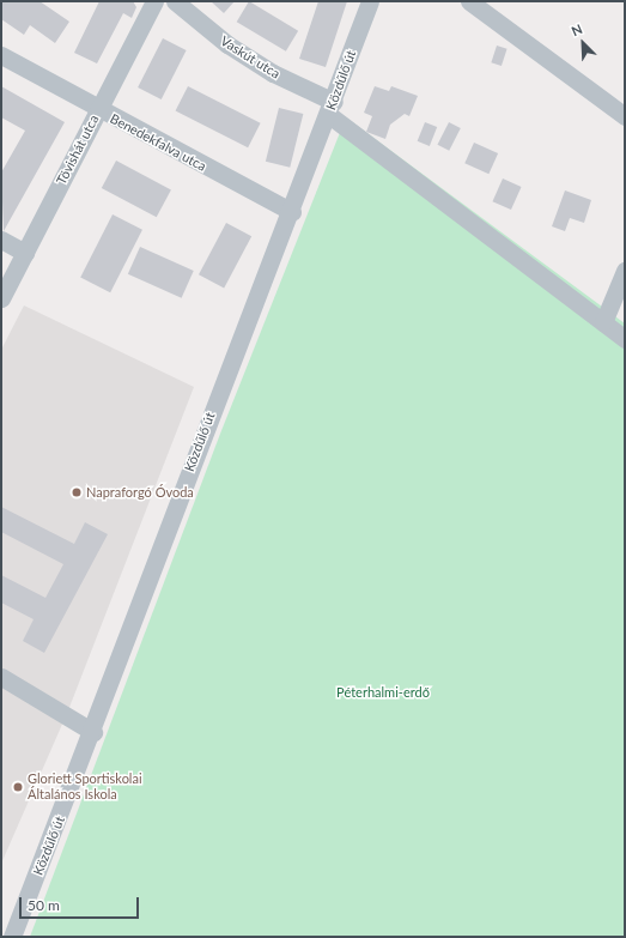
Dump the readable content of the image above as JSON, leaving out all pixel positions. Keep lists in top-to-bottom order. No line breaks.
{"streets":{"street":["Vaskút utca","Közdűlő út","Benedekfalva utca","Tövishát utca"]},"crossings":[["Vaskút utca","Közdűlő út"],["Közdűlő út","Benedekfalva utca"],["Benedekfalva utca","Tövishát utca"]],"parks":["Péterhalmi-erdő"],"places":["Napraforgó Óvoda","Gloriett Sportiskolai Általános Iskola"],"scale_bar":"50 m","north":"top left"}
